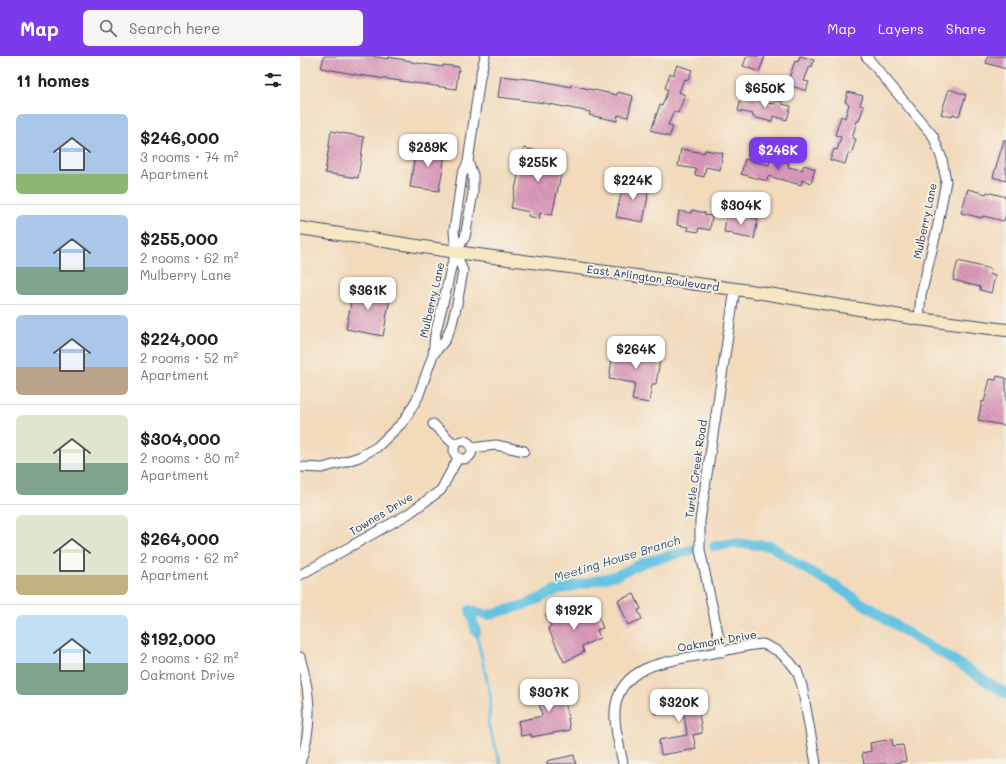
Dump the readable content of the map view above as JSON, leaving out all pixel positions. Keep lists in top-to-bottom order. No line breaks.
{"streets":{"main road":["East Arlington Boulevard"],"street":["Mulberry Lane","Turtle Creek Road","Townes Drive","Oakmont Drive"]},"crossings":[["Mulberry Lane","East Arlington Boulevard"],["East Arlington Boulevard","Turtle Creek Road"],["Turtle Creek Road","Oakmont Drive"]],"water":["Meeting House Branch"],"page":{"header":"Map","search":"Search here","nav":["Map","Layers","Share"],"heading":"11 homes","price":["$650K","$289K","$246K","$255K","$224K","$304K","$361K","$264K","$192K","$307K","$320K"],"list":[{"name":"$246,000","note":"3 rooms · 74 m² · Apartment"},{"name":"$255,000","note":"2 rooms · 62 m² · Mulberry Lane"},{"name":"$224,000","note":"2 rooms · 52 m² · Apartment"},{"name":"$304,000","note":"2 rooms · 80 m² · Apartment"},{"name":"$264,000","note":"2 rooms · 62 m² · Apartment"},{"name":"$192,000","note":"2 rooms · 62 m² · Oakmont Drive"}]}}
